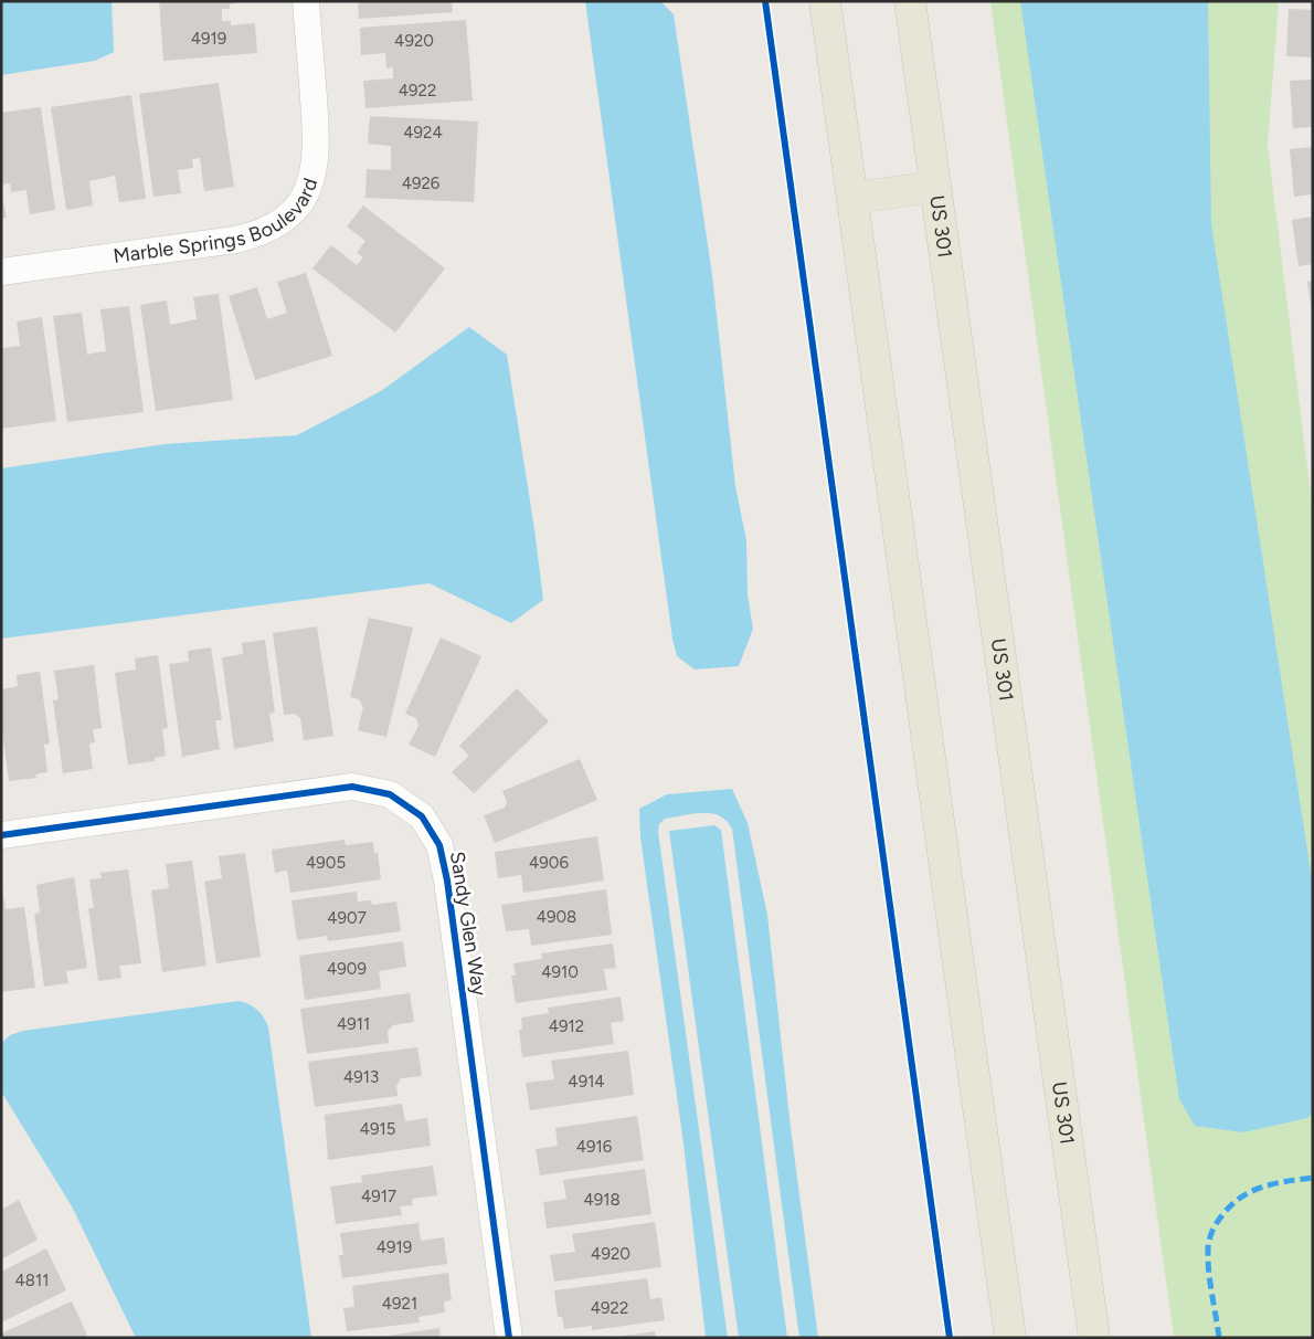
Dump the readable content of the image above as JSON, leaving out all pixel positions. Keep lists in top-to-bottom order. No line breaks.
{"streets":{"main road":["US 301"],"street":["Marble Springs Boulevard","Sandy Glen Way"]},"house_numbers":["4919","4920","4922","4924","4926","4905","4906","4908","4907","4909","4910","4911","4912","4913","4914","4915","4916","4917","4918","4919","4920","4811","4921","4922"]}
